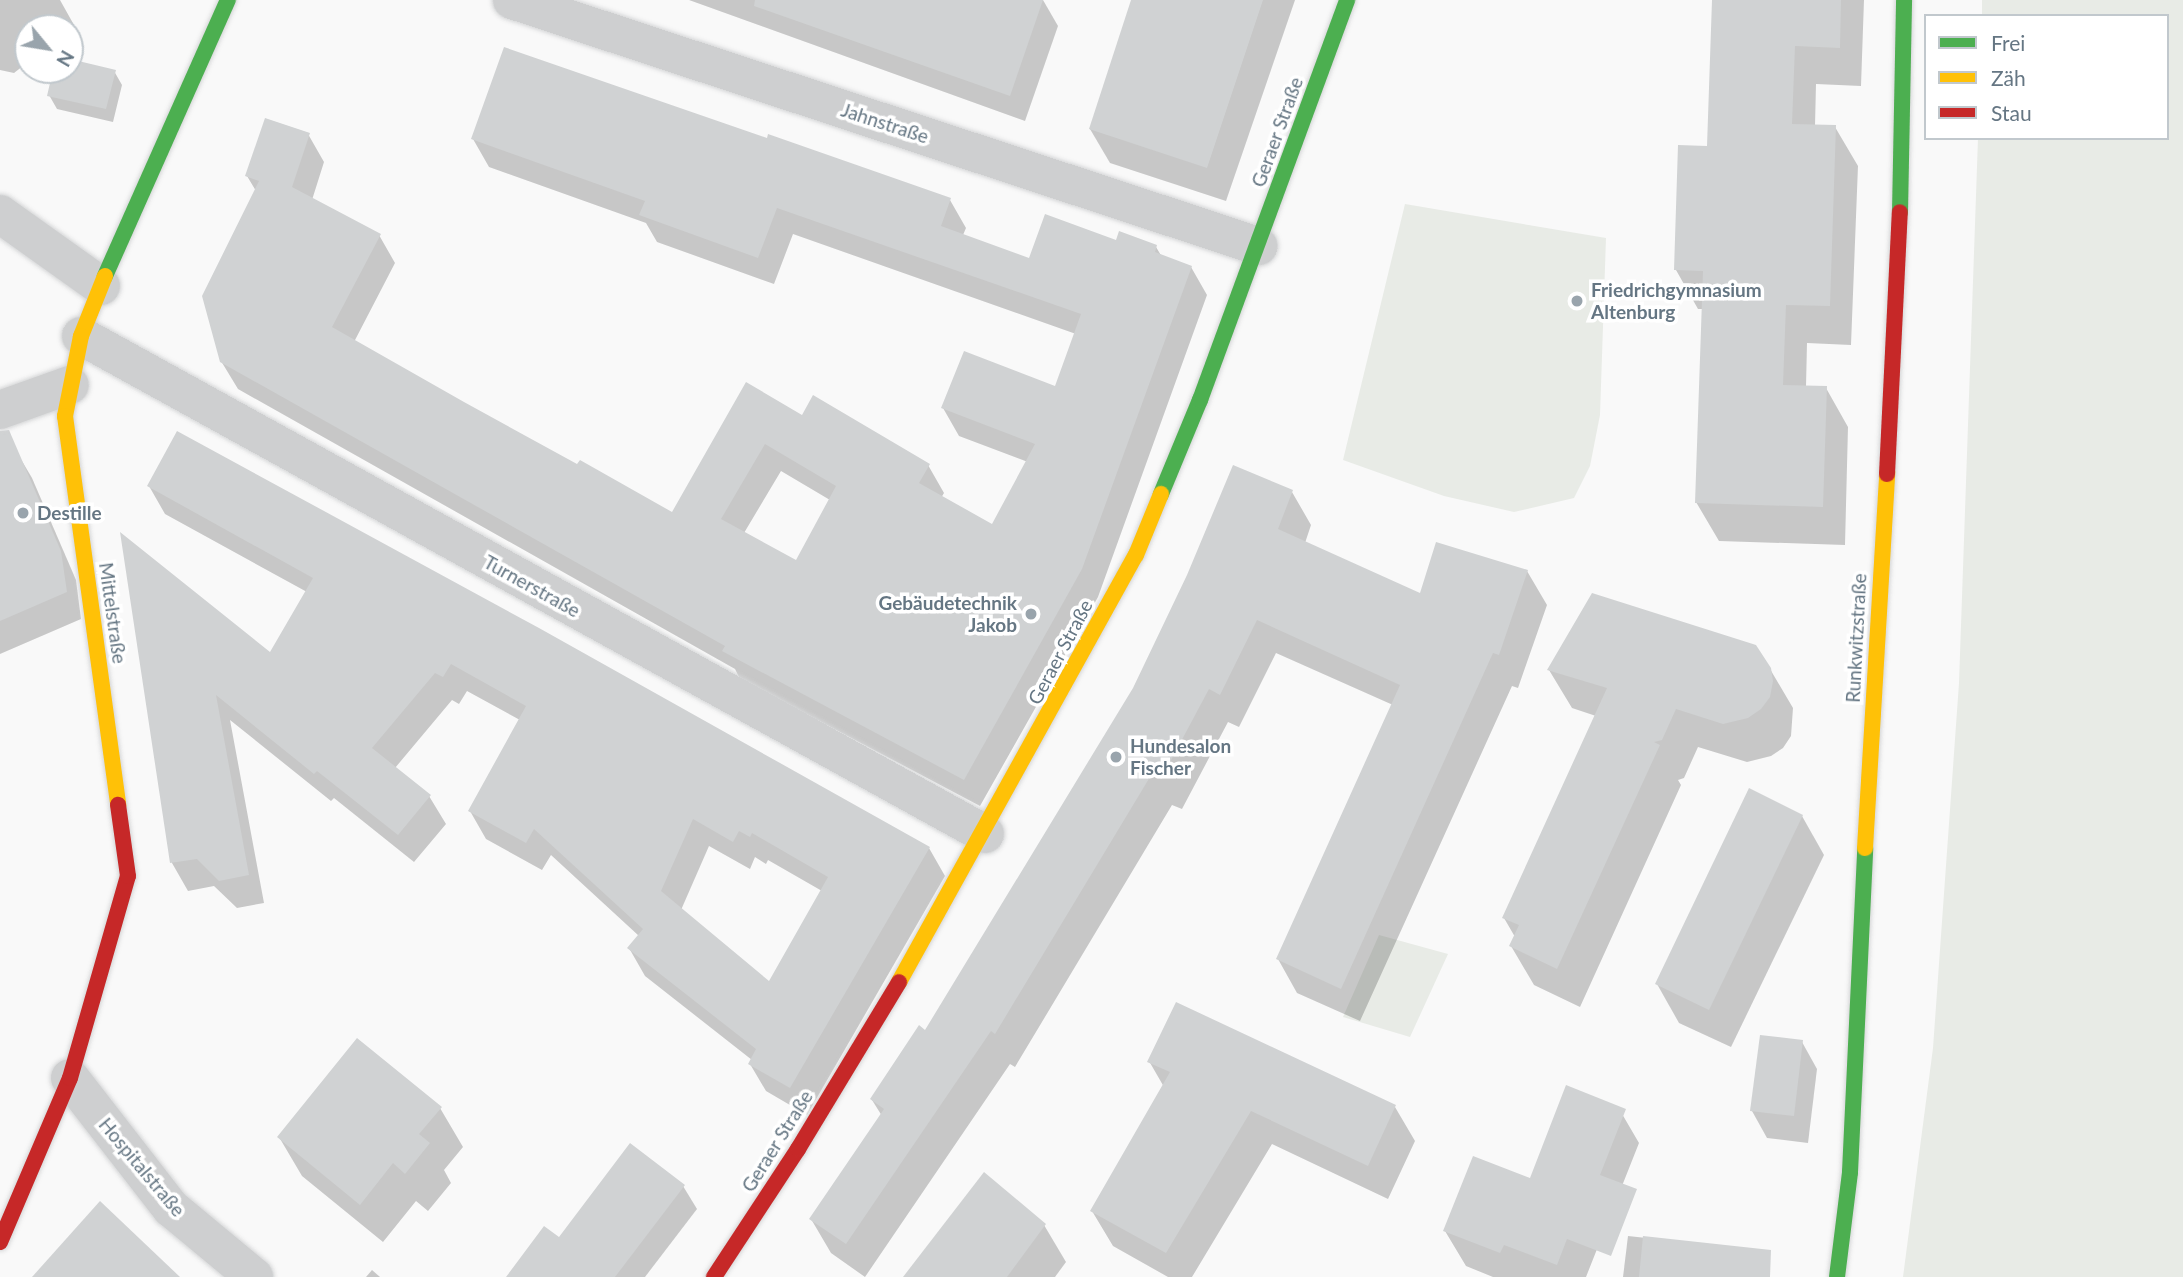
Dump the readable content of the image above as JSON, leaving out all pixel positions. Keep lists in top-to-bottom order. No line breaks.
{"streets":{"street":["Jahnstraße","Geraer Straße","Turnerstraße","Mittelstraße","Runkwitzstraße","Hospitalstraße"]},"crossings":[["Jahnstraße","Geraer Straße"],["Geraer Straße","Turnerstraße"],["Turnerstraße","Mittelstraße"],["Mittelstraße","Hospitalstraße"]],"places":["Friedrichgymnasium Altenburg","Destille","Gebäudetechnik Jakob","Hundesalon Fischer"],"legend":["Frei","Zäh","Stau"],"north":"bottom right"}
